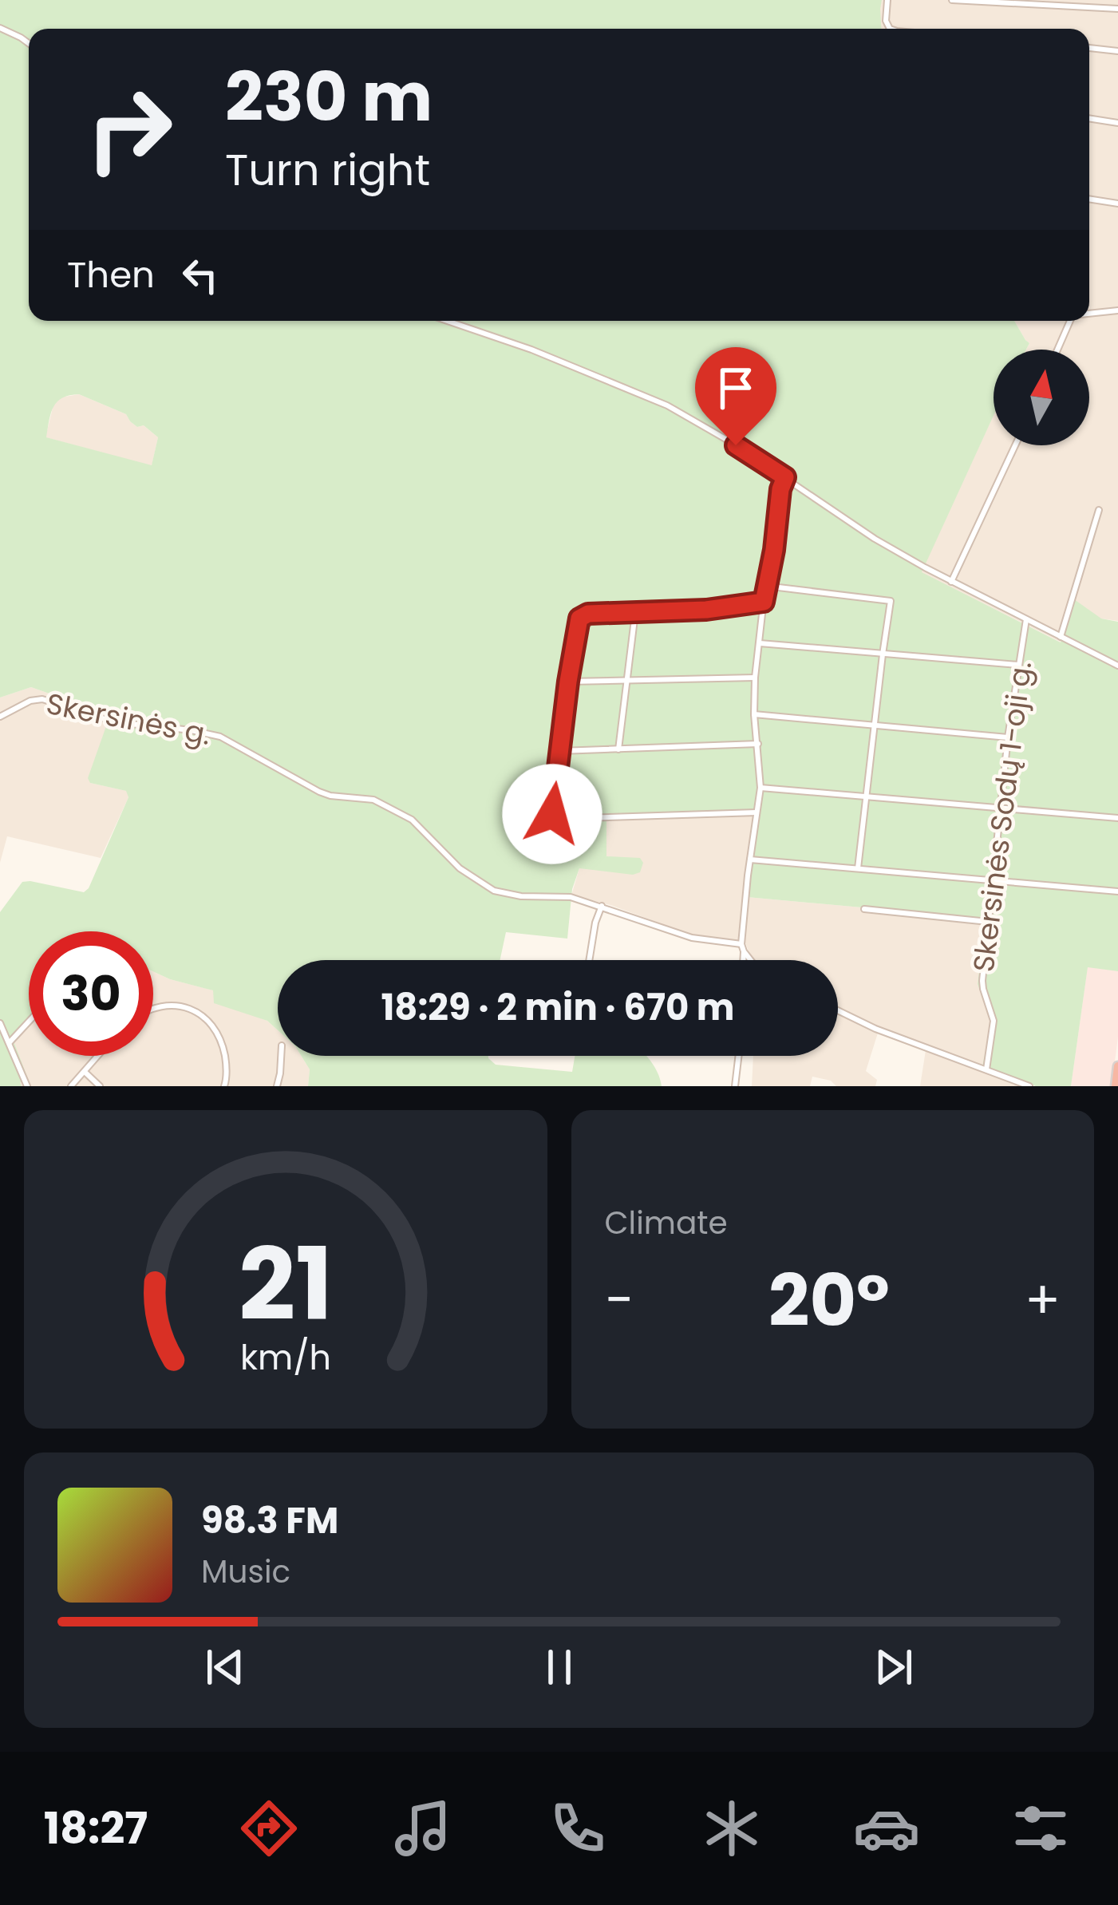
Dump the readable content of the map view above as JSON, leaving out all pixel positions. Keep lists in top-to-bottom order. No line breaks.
{"streets":{"street":["Skersinės g.","Skersinės Sodų 1-oji g."]},"north":"top","page":{"turn":["230 m","Turn right"],"then":"Then","limit":"30","trip":"18:29 · 2 min · 670 m","tile":"Climate","heat":["−","20°","+"],"song":["98.3 FM","Music"],"tabs":"18:27","gauge":["21","km/h"]}}
